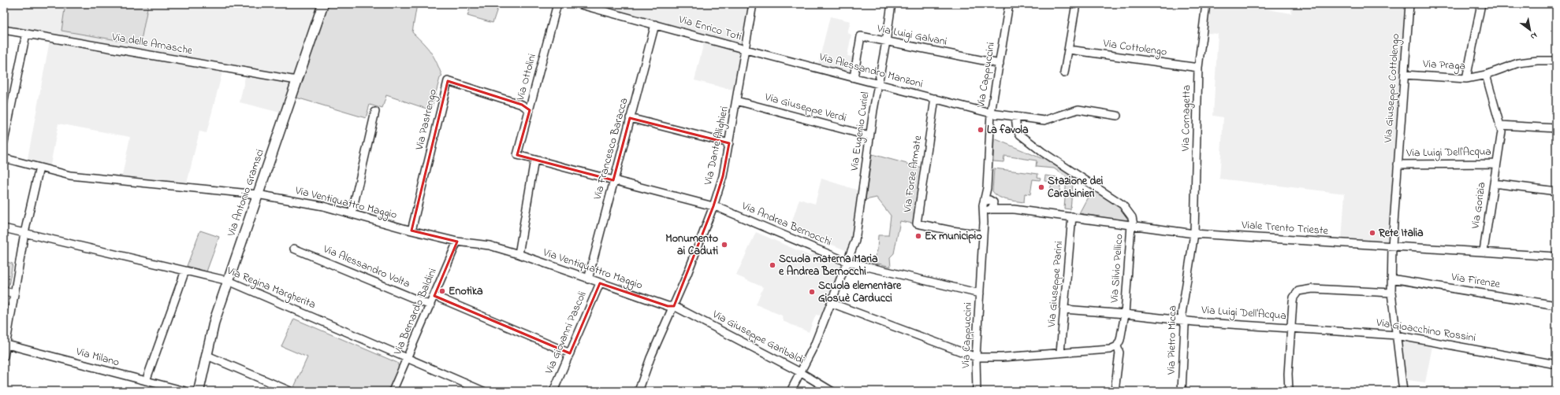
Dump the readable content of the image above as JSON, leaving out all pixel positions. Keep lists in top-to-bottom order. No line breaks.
{"streets":{"street":["Via Enrico Toti","Via Luigi Galvani","Via delle Arnasche","Via Cottolengo","Via Praga","Via Alessandro Manzoni","Via Cappuccini","Via Ottolini","Via Giuseppe Cottolengo","Via Giuseppe Verdi","Via Cornagetta","Via Pastrengo","Via Eugenio Curiel","Via Dante Alighieri","Via Francesco Baracca","Via Luigi Dell'Acqua","Via Forze Armate","Via Antonio Gramsci","Via Ventiquattro Maggio","Via Gorizia","Via Andrea Bernocchi","Viale Trento Trieste","Via Alessandro Volta","Via Silvio Pellico","Via Firenze","Via Giuseppe Parini","Via Regina Margherita","Via Bernardo Baldini","Via Gioacchino Rossini","Via Giovanni Pascoli","Via Giuseppe Garibaldi","Via Pietro Micca","Via Milano"]},"crossings":[["Via Enrico Toti","Via Alessandro Manzoni"],["Via Enrico Toti","Via Dante Alighieri"],["Via Enrico Toti","Via Francesco Baracca"],["Via Luigi Galvani","Via Alessandro Manzoni"],["Via Luigi Galvani","Via Cappuccini"],["Via Luigi Galvani","Via Eugenio Curiel"],["Via delle Arnasche","Via Antonio Gramsci"],["Via Cottolengo","Via Cornagetta"],["Via Praga","Via Giuseppe Cottolengo"],["Via Praga","Via Luigi Dell'Acqua"],["Via Alessandro Manzoni","Via Cappuccini"],["Via Alessandro Manzoni","Via Eugenio Curiel"],["Via Alessandro Manzoni","Via Dante Alighieri"],["Via Alessandro Manzoni","Via Forze Armate"],["Via Cappuccini","Via Forze Armate"],["Via Cappuccini","Via Andrea Bernocchi"],["Via Cappuccini","Viale Trento Trieste"],["Via Ottolini","Via Pastrengo"],["Via Ottolini","Via Andrea Bernocchi"],["Via Giuseppe Cottolengo","Via Luigi Dell'Acqua"],["Via Giuseppe Verdi","Via Eugenio Curiel"],["Via Giuseppe Verdi","Via Dante Alighieri"],["Via Cornagetta","Viale Trento Trieste"],["Via Cornagetta","Via Pietro Micca"],["Via Pastrengo","Via Ventiquattro Maggio"],["Via Eugenio Curiel","Via Andrea Bernocchi"],["Via Eugenio Curiel","Via Giuseppe Garibaldi"],["Via Dante Alighieri","Via Ventiquattro Maggio"],["Via Dante Alighieri","Via Andrea Bernocchi"],["Via Dante Alighieri","Via Giuseppe Garibaldi"],["Via Francesco Baracca","Via Ventiquattro Maggio"],["Via Francesco Baracca","Via Andrea Bernocchi"],["Via Luigi Dell'Acqua","Via Gorizia"],["Via Luigi Dell'Acqua","Viale Trento Trieste"],["Via Luigi Dell'Acqua","Via Silvio Pellico"],["Via Luigi Dell'Acqua","Via Firenze"],["Via Luigi Dell'Acqua","Via Giuseppe Parini"],["Via Luigi Dell'Acqua","Via Gioacchino Rossini"],["Via Luigi Dell'Acqua","Via Pietro Micca"],["Via Antonio Gramsci","Via Ventiquattro Maggio"],["Via Antonio Gramsci","Via Regina Margherita"],["Via Ventiquattro Maggio","Via Bernardo Baldini"],["Via Ventiquattro Maggio","Via Giovanni Pascoli"],["Via Ventiquattro Maggio","Via Giuseppe Garibaldi"],["Via Gorizia","Viale Trento Trieste"],["Viale Trento Trieste","Via Silvio Pellico"],["Viale Trento Trieste","Via Giuseppe Parini"],["Viale Trento Trieste","Via Pietro Micca"],["Via Alessandro Volta","Via Bernardo Baldini"],["Via Regina Margherita","Via Bernardo Baldini"]],"places":["La favola","Stazione dei Carabinieri","Rete Italia","Ex municipio","Monumento ai Caduti","Scuola materna Maria e Andrea Bernocchi","Enotika","Scuola elementare Giosuè Carducci"],"north":"bottom right"}
